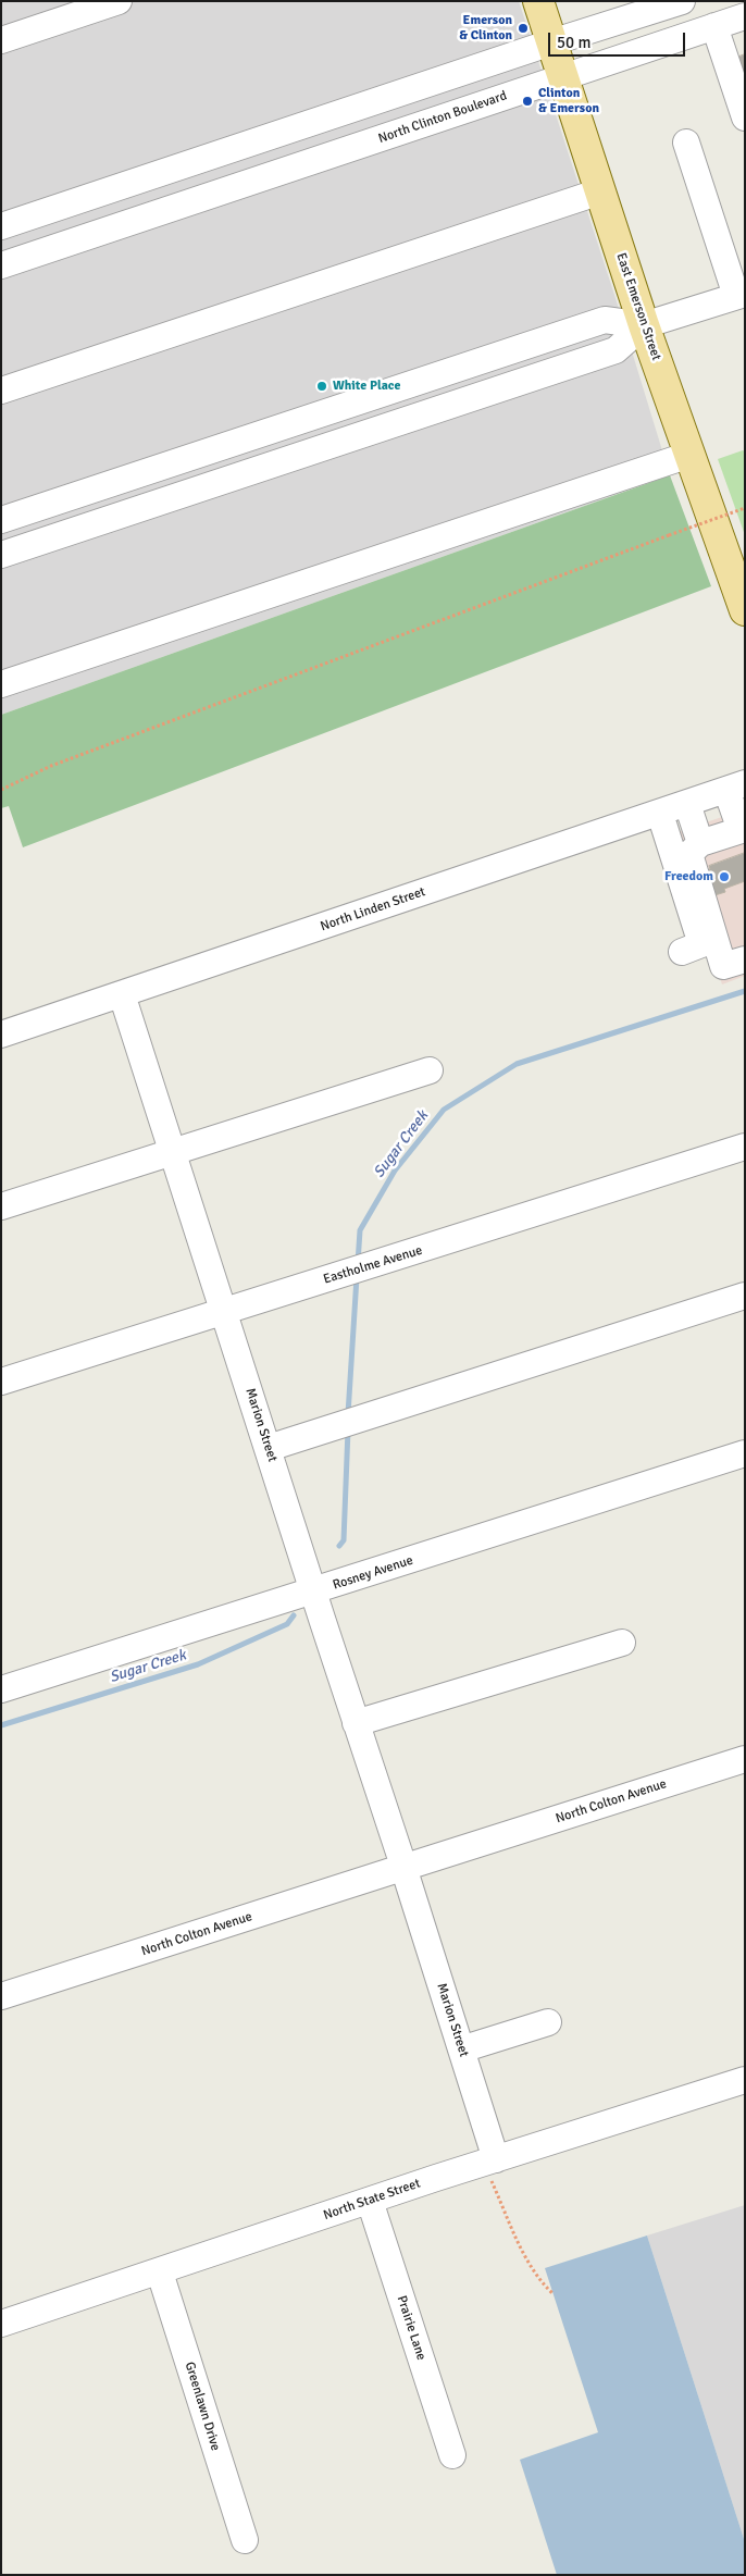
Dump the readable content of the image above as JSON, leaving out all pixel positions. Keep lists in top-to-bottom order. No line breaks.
{"streets":{"main road":["East Emerson Street"],"street":["North Clinton Boulevard","North Linden Street","Eastholme Avenue","Marion Street","Rosney Avenue","North Colton Avenue","North State Street","Prairie Lane","Greenlawn Drive"]},"crossings":[["North Clinton Boulevard","East Emerson Street"],["North Linden Street","Marion Street"],["Eastholme Avenue","Marion Street"],["Marion Street","Rosney Avenue"],["Marion Street","North Colton Avenue"],["Marion Street","North State Street"],["North State Street","Prairie Lane"],["North State Street","Greenlawn Drive"]],"water":["Sugar Creek"],"places":["Emerson & Clinton","Clinton & Emerson","White Place","Freedom"],"scale_bar":"50 m"}
